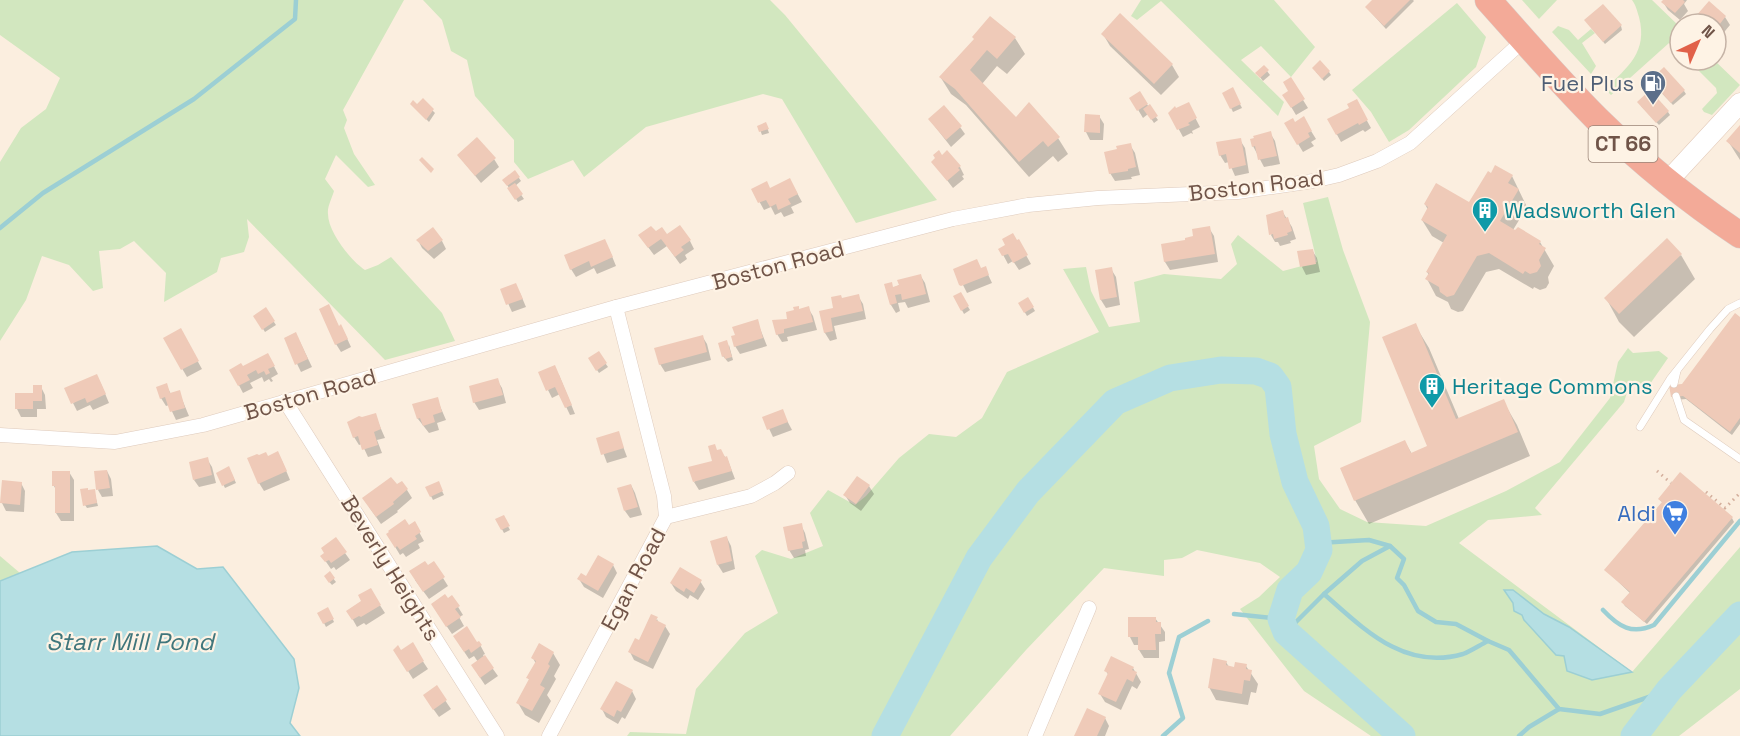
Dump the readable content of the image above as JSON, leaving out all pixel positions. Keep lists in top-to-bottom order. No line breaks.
{"streets":{"highway":["CT 66"],"street":["Boston Road","Beverly Heights","Egan Road"]},"crossings":[["CT 66","Boston Road"],["Boston Road","Beverly Heights"],["Boston Road","Egan Road"]],"water":["Starr Mill Pond"],"places":{"fuel station":["Fuel Plus"],"building":["Wadsworth Glen","Heritage Commons"],"supermarket":["Aldi"]},"north":"top right"}
